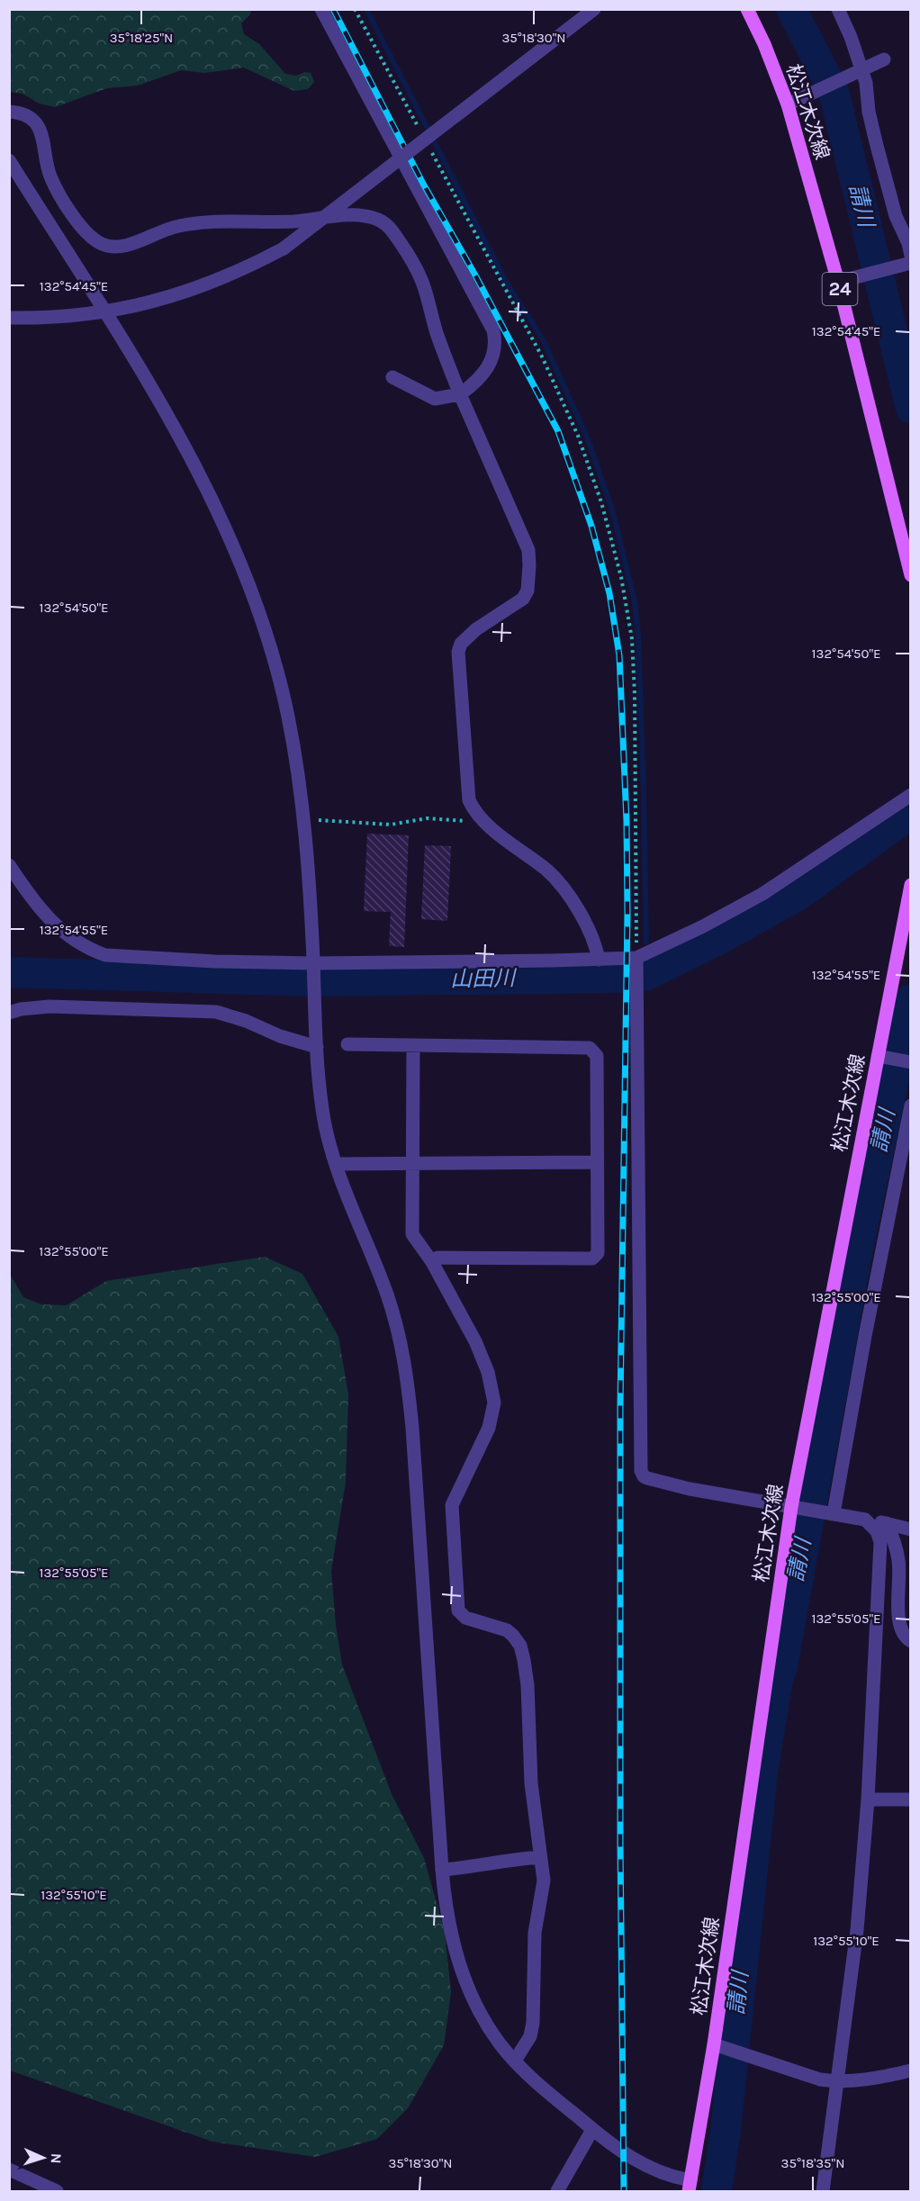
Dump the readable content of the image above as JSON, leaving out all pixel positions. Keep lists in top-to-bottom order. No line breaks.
{"streets":{"main road":["松江木次線","24"]},"water":["請川","山田川"],"north":"right","coordinates":["35°18'25\"N","35°18'30\"N","132°54'45\"E","132°54'50\"E","132°54'55\"E","132°55'00\"E","132°55'05\"E","132°55'10\"E","35°18'35\"N"]}
